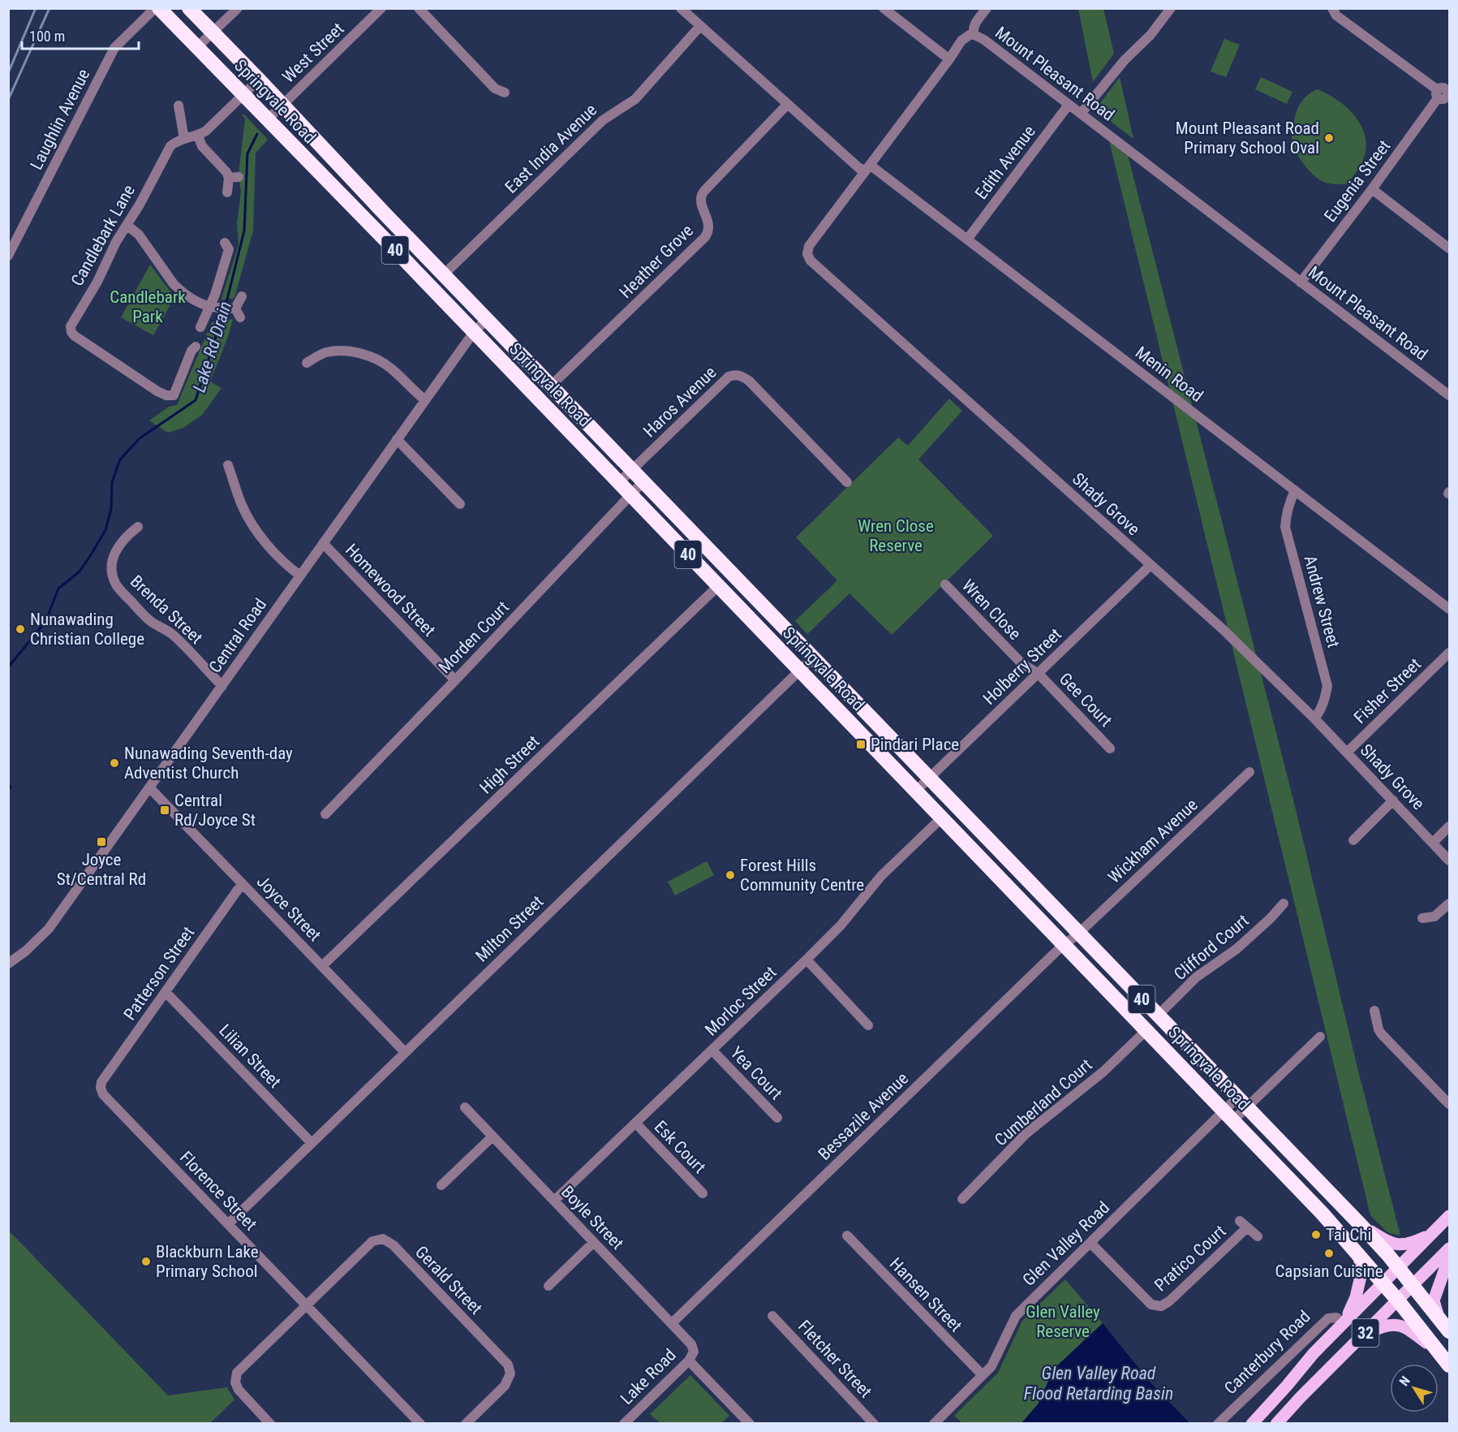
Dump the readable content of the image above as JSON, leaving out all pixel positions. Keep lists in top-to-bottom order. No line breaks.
{"streets":{"highway":["Springvale Road","40"],"main road":["32","Canterbury Road"],"street":["West Street","Mount Pleasant Road","Laughlin Avenue","East India Avenue","Edith Avenue","Eugenia Street","Candlebark Lane","Heather Grove","Menin Road","Haros Avenue","Shady Grove","Homewood Street","Andrew Street","Brenda Street","Wren Close","Central Road","Morden Court","Holberry Street","Fisher Street","Gee Court","High Street","Wickham Avenue","Joyce Street","Milton Street","Clifford Court","Patterson Street","Morloc Street","Lilian Street","Yea Court","Cumberland Court","Bessazile Avenue","Esk Court","Florence Street","Boyle Street","Glen Valley Road","Pratico Court","Gerald Street","Hansen Street","Fletcher Street","Lake Road"]},"crossings":[["West Street","Springvale Road"],["Mount Pleasant Road","Edith Avenue"],["Mount Pleasant Road","Eugenia Street"],["Mount Pleasant Road","Menin Road"],["Mount Pleasant Road","Shady Grove"],["Springvale Road","East India Avenue"],["Springvale Road","Candlebark Lane"],["Springvale Road","Heather Grove"],["Springvale Road","Haros Avenue"],["Springvale Road","Central Road"],["Springvale Road","Morden Court"],["Springvale Road","Holberry Street"],["Springvale Road","High Street"],["Springvale Road","Wickham Avenue"],["Springvale Road","Milton Street"],["Springvale Road","Clifford Court"],["Springvale Road","Morloc Street"],["Springvale Road","Cumberland Court"],["Springvale Road","Bessazile Avenue"],["Springvale Road","Glen Valley Road"],["Springvale Road","32"],["Springvale Road","Canterbury Road"],["Edith Avenue","Menin Road"],["Menin Road","Shady Grove"],["Menin Road","Andrew Street"],["Shady Grove","Andrew Street"],["Shady Grove","Holberry Street"],["Shady Grove","Fisher Street"],["Homewood Street","Central Road"],["Homewood Street","Morden Court"],["Brenda Street","Central Road"],["Wren Close","Holberry Street"],["Wren Close","Gee Court"],["Central Road","Joyce Street"],["Holberry Street","Gee Court"],["High Street","Joyce Street"],["Wickham Avenue","Bessazile Avenue"],["Joyce Street","Milton Street"],["Joyce Street","Patterson Street"],["Milton Street","Lilian Street"],["Milton Street","Florence Street"],["Patterson Street","Lilian Street"],["Patterson Street","Florence Street"],["Morloc Street","Yea Court"],["Morloc Street","Esk Court"],["Morloc Street","Boyle Street"],["Bessazile Avenue","Boyle Street"],["Florence Street","Gerald Street"],["Boyle Street","Lake Road"],["Glen Valley Road","Pratico Court"],["Glen Valley Road","Hansen Street"]],"water":["Lake Rd Drain","Glen Valley Road Flood Retarding Basin"],"parks":["Candlebark Park","Wren Close Reserve","Glen Valley Reserve"],"places":{"other":["Mount Pleasant Road Primary School Oval","Nunawading Christian College","Nunawading Seventh-day Adventist Church","Forest Hills Community Centre","Tai Chi","Capsian Cuisine","Blackburn Lake Primary School"],"transit":["Pindari Place","Central Rd/Joyce St","Joyce St/Central Rd"]},"scale_bar":"100 m","north":"top left"}
